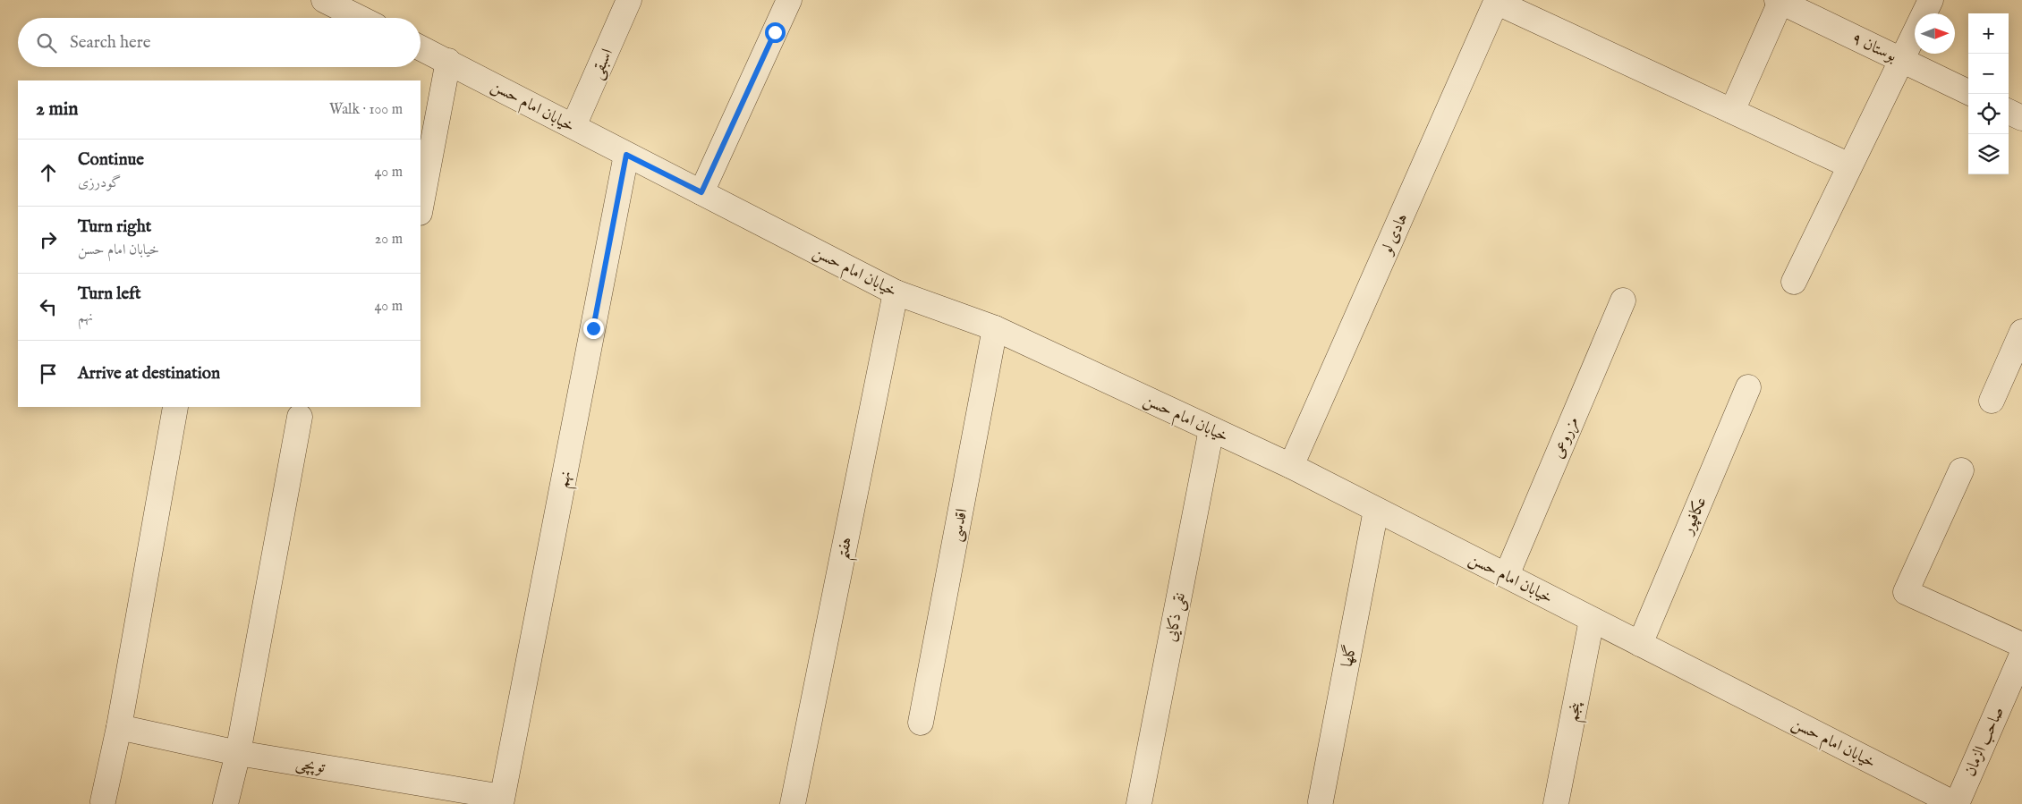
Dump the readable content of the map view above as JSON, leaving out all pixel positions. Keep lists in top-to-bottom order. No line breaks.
{"streets":{"street":["بوستان ۹","اسبقی","خیابان امام حسن","هادی لو","مزروعی","نهم","عکافپور","اقدسی","هفتم","نقی ذکایی","گلها","پنجم","صاحب الزمان","توپچی"]},"crossings":[["اسبقی","خیابان امام حسن"],["خیابان امام حسن","هادی لو"],["خیابان امام حسن","مزروعی"],["خیابان امام حسن","نهم"],["خیابان امام حسن","عکافپور"],["خیابان امام حسن","اقدسی"],["خیابان امام حسن","هفتم"],["خیابان امام حسن","نقی ذکایی"],["خیابان امام حسن","گلها"],["خیابان امام حسن","پنجم"],["خیابان امام حسن","صاحب الزمان"],["نهم","توپچی"]],"north":"right","page":{"map_buttons":["+","−"],"search":"Search here","heading":["2 min","Walk · 100 m"],"list":[["Continue","گودرزی","40 m"],["Turn right","خیابان امام حسن","20 m"],["Turn left","نهم","40 m"],"Arrive at destination"]}}
